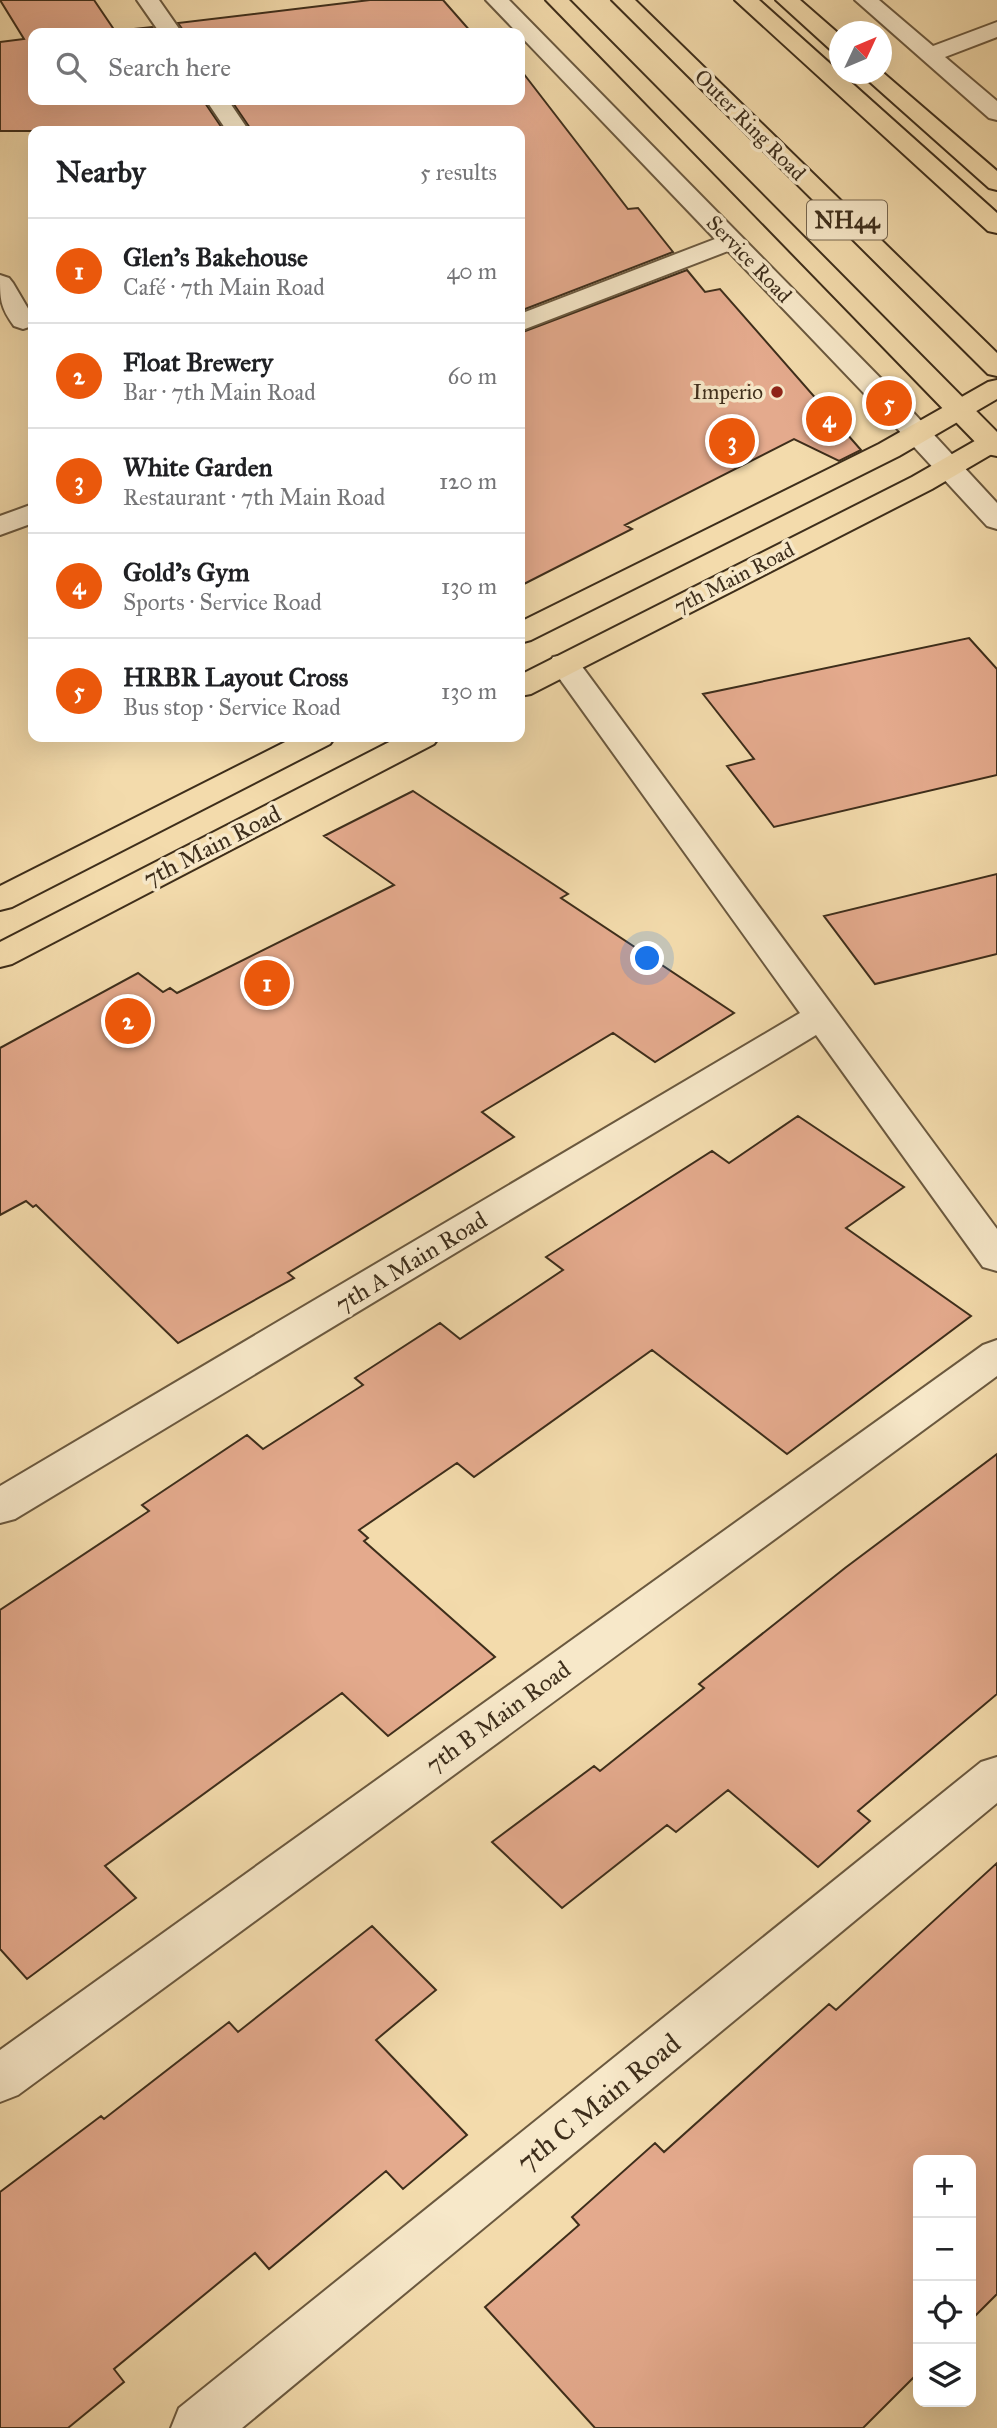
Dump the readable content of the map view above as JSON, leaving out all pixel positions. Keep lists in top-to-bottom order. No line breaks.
{"streets":{"main road":["Outer Ring Road","NH44","7th Main Road"],"street":["Service Road","7th A Main Road","7th B Main Road","7th C Main Road"]},"crossings":[["Service Road","7th Main Road"]],"places":["Imperio"],"north":"top right","page":{"search":"Search here","heading":["Nearby","5 results"],"list":[{"mark":"1","name":"Glen's Bakehouse","note":"Café · 7th Main Road","value":"40 m"},{"mark":"2","name":"Float Brewery","note":"Bar · 7th Main Road","value":"60 m"},{"mark":"3","name":"White Garden","note":"Restaurant · 7th Main Road","value":"120 m"},{"mark":"4","name":"Gold's Gym","note":"Sports · Service Road","value":"130 m"},{"mark":"5","name":"HRBR Layout Cross","note":"Bus stop · Service Road","value":"130 m"}],"pins":["5","4","3","1","2"],"map_buttons":["+","−"]}}
